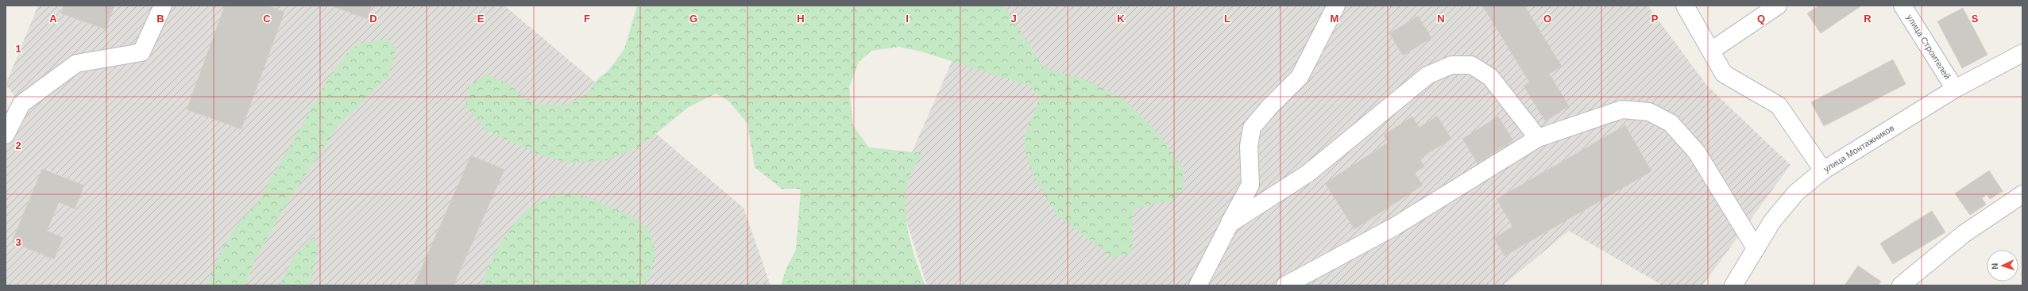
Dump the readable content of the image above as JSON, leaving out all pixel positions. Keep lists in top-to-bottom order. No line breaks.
{"streets":{"street":["улица Строителей","улица Монтажников"]},"crossings":[["улица Строителей","улица Монтажников"]],"north":"left","grid":{"columns":["A","B","C","D","E","F","G","H","I","J","K","L","M","N","O","P","Q","R","S"],"rows":["1","2","3"]}}
